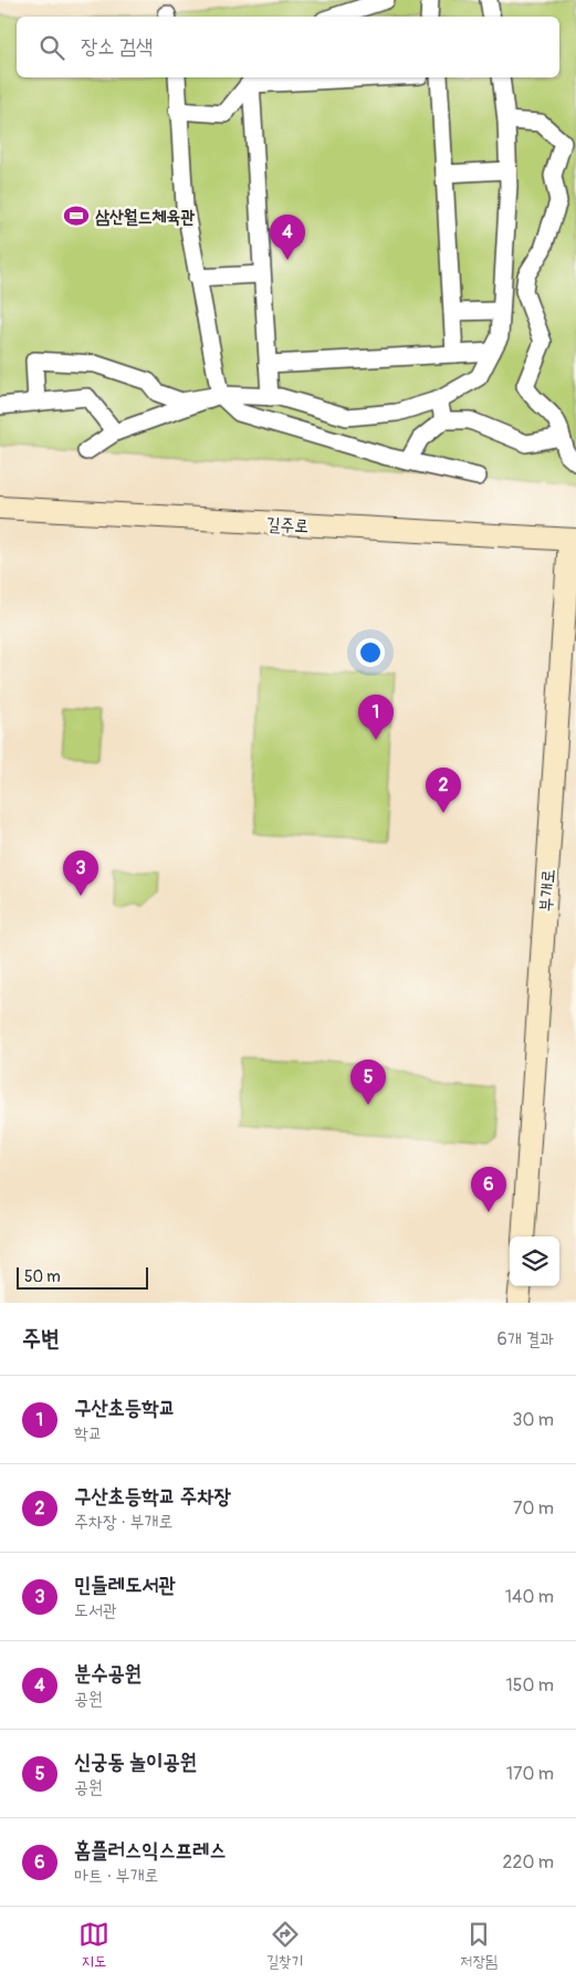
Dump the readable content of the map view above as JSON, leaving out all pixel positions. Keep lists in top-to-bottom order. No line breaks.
{"streets":{"street":["길주로","부개로"]},"crossings":[["길주로","부개로"]],"places":{"sports":["삼산월드체육관"]},"scale_bar":"50 m","page":{"search":"장소 검색","pins":["4","1","2","3","5","6"],"scale":"50 m","heading":["주변","6개 결과"],"list":[{"mark":"1","name":"구산초등학교","note":"학교","value":"30 m"},{"mark":"2","name":"구산초등학교 주차장","note":"주차장 · 부개로","value":"70 m"},{"mark":"3","name":"민들레도서관","note":"도서관","value":"140 m"},{"mark":"4","name":"분수공원","note":"공원","value":"150 m"},{"mark":"5","name":"신궁동 놀이공원","note":"공원","value":"170 m"},{"mark":"6","name":"홈플러스익스프레스","note":"마트 · 부개로","value":"220 m"}],"nav":["지도","길찾기","저장됨"]}}
